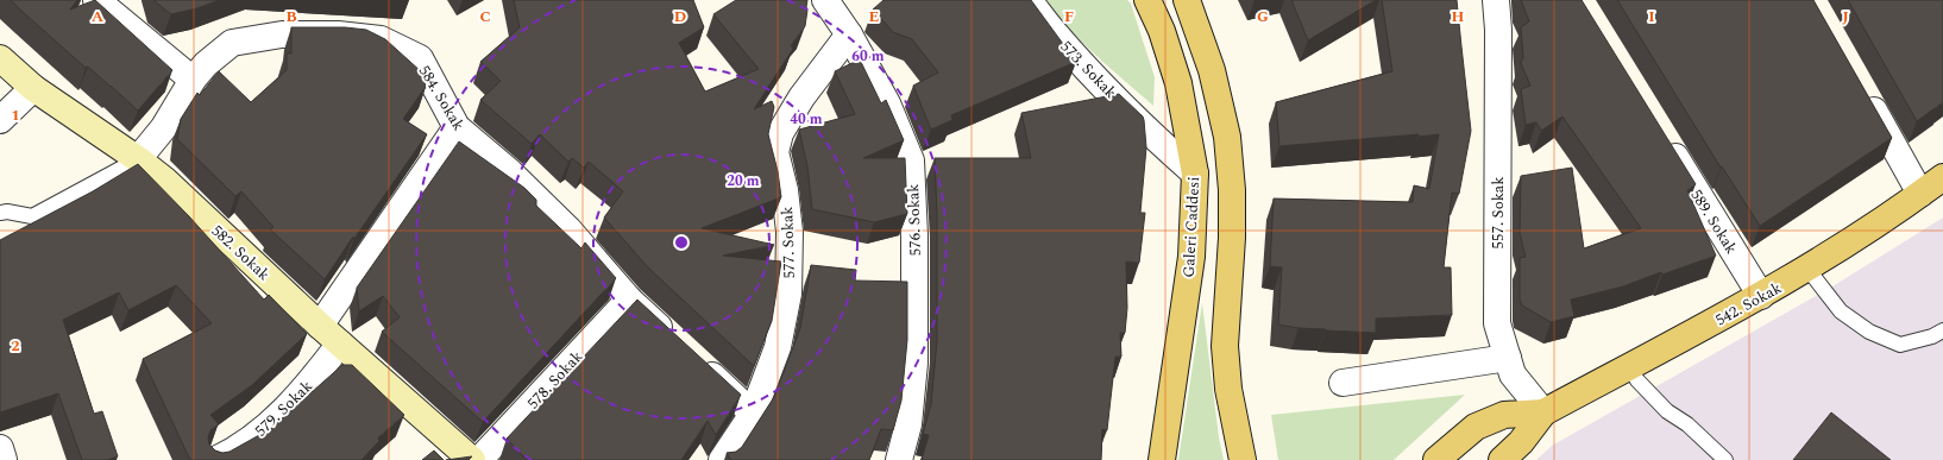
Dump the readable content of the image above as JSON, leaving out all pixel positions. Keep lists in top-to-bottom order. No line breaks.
{"streets":{"main road":["Galeri Caddesi","542. Sokak"],"street":["573. Sokak","584. Sokak","557. Sokak","576. Sokak","589. Sokak","577. Sokak","582. Sokak","578. Sokak","579. Sokak"]},"crossings":[["573. Sokak","Galeri Caddesi"],["584. Sokak","582. Sokak"],["584. Sokak","578. Sokak"],["557. Sokak","542. Sokak"],["576. Sokak","577. Sokak"],["589. Sokak","542. Sokak"],["582. Sokak","579. Sokak"]],"grid":{"columns":["A","B","C","D","E","F","G","H","I","J"],"rows":["1","2"]},"rings":["60 m","40 m","20 m"]}
